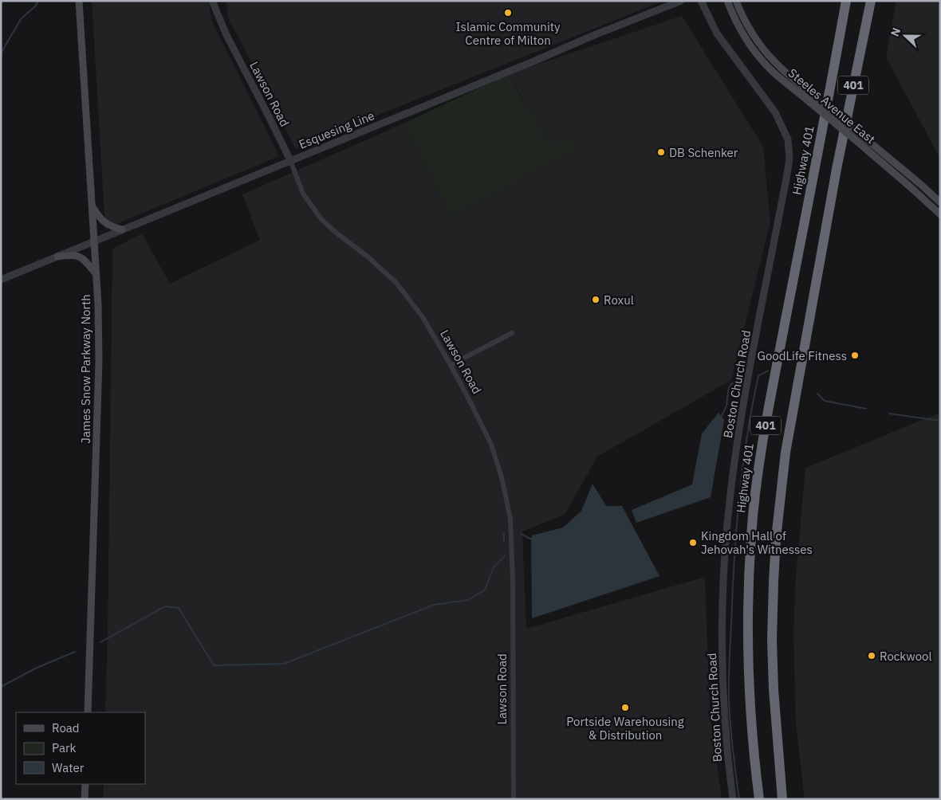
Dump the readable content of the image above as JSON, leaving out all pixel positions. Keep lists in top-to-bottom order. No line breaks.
{"streets":{"highway":["401","Highway 401"],"main road":["Steeles Avenue East","James Snow Parkway North"],"street":["Lawson Road","Esquesing Line","Boston Church Road"]},"crossings":[["Lawson Road","Esquesing Line"],["Esquesing Line","James Snow Parkway North"]],"places":["Islamic Community Centre of Milton","DB Schenker","Roxul","GoodLife Fitness","Kingdom Hall of Jehovah's Witnesses","Rockwool","Portside Warehousing & Distribution"],"legend":["Road","Park","Water"],"north":"left"}
